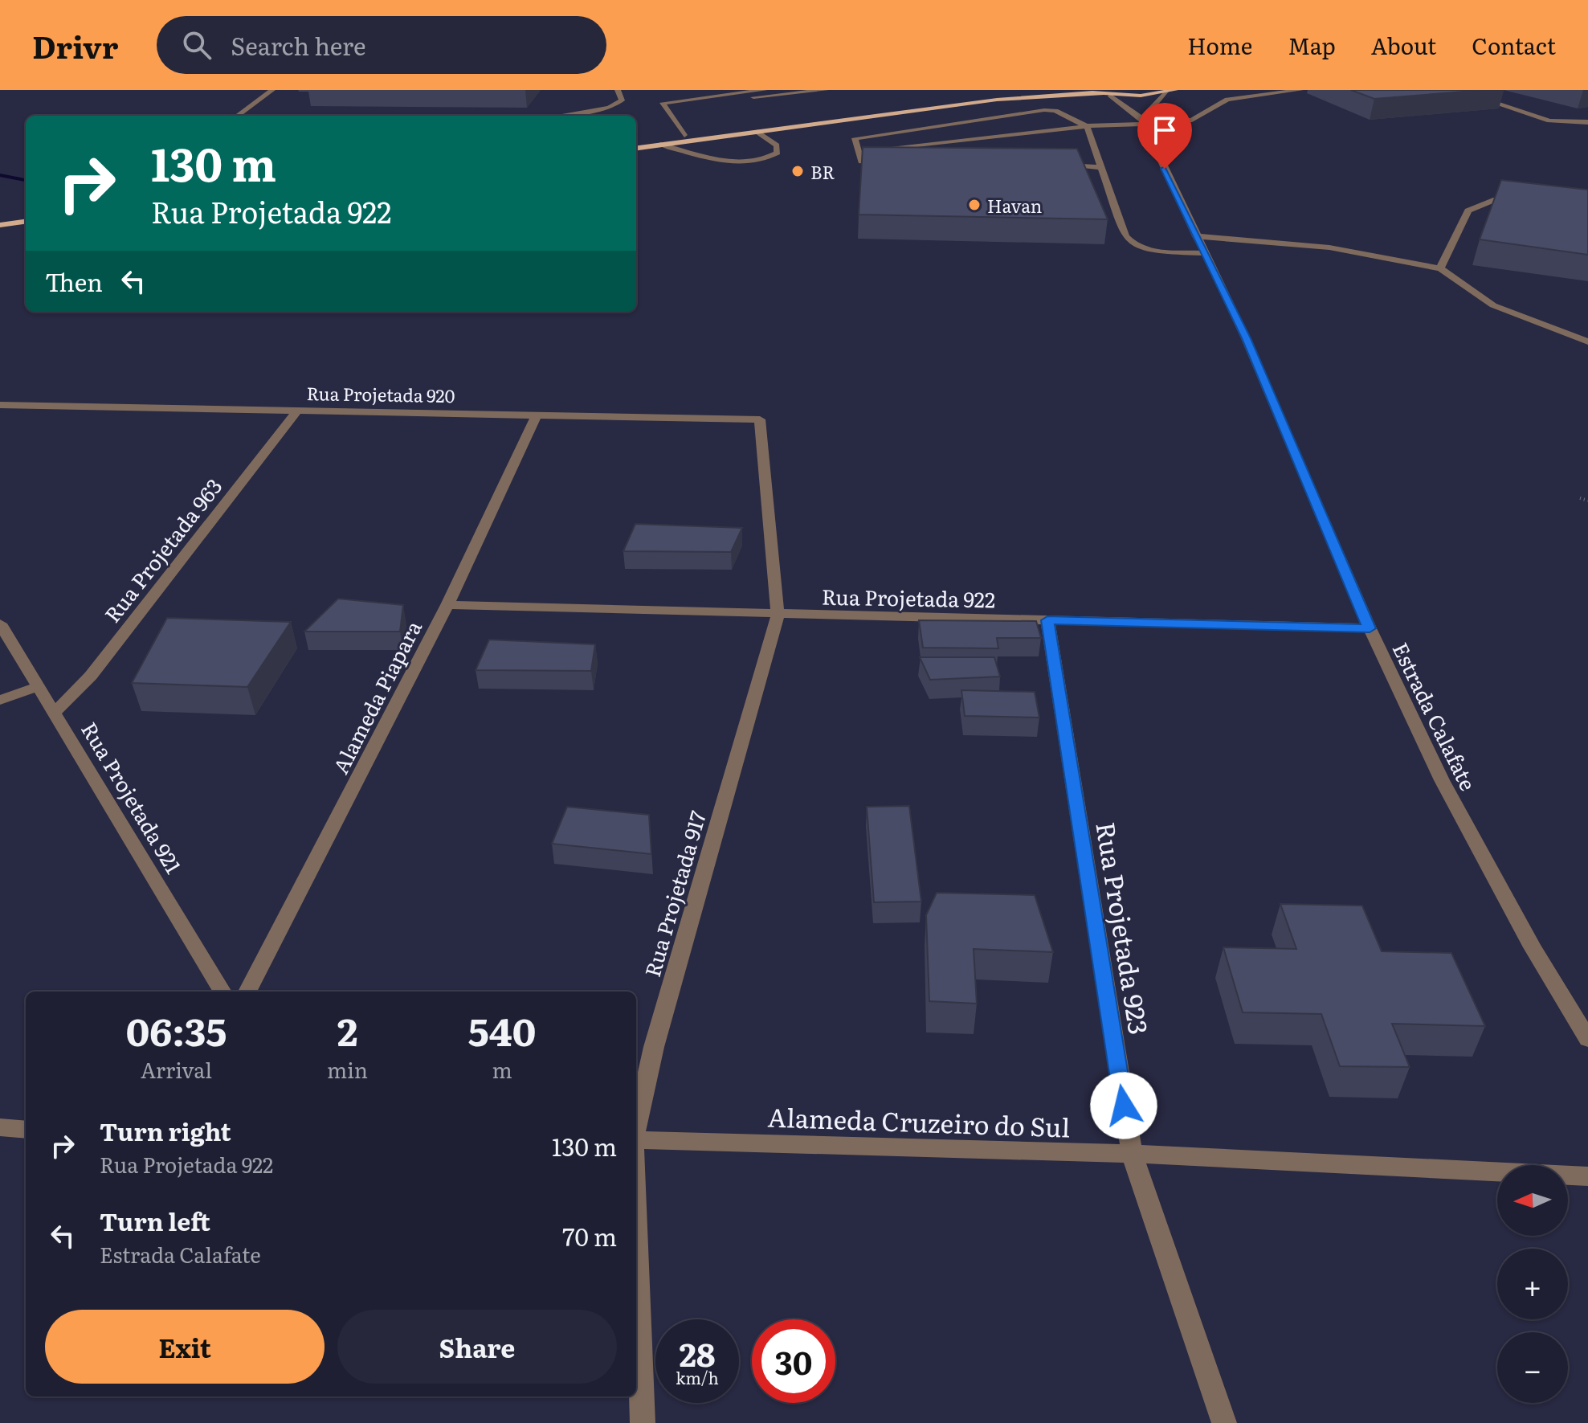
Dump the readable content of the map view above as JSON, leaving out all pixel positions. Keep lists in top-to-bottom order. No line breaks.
{"streets":{"street":["Rua Projetada 920","Rua Projetada 963","Rua Projetada 922","Alameda Piapara","Estrada Calafate","Rua Projetada 921","Rua Projetada 917","Rua Projetada 923","Alameda Cruzeiro do Sul"]},"crossings":[["Rua Projetada 920","Rua Projetada 963"],["Rua Projetada 920","Alameda Piapara"],["Rua Projetada 920","Rua Projetada 917"],["Rua Projetada 963","Rua Projetada 921"],["Rua Projetada 922","Alameda Piapara"],["Rua Projetada 922","Estrada Calafate"],["Rua Projetada 922","Rua Projetada 917"],["Rua Projetada 922","Rua Projetada 923"],["Rua Projetada 923","Alameda Cruzeiro do Sul"]],"places":["BR","Havan"],"north":"left","page":{"header":"Drivr","search":"Search here","nav":["Home","Map","About","Contact"],"turn":["130 m","Rua Projetada 922"],"then":"Then","eta":["06:35","Arrival","2","min","540","m"],"list":[{"name":"Turn right","note":"Rua Projetada 922","value":"130 m"},{"name":"Turn left","note":"Estrada Calafate","value":"70 m"}],"map_buttons":["+","−"],"buttons":["Exit","Share"],"speed":"28 km/h","limit":"30"}}
